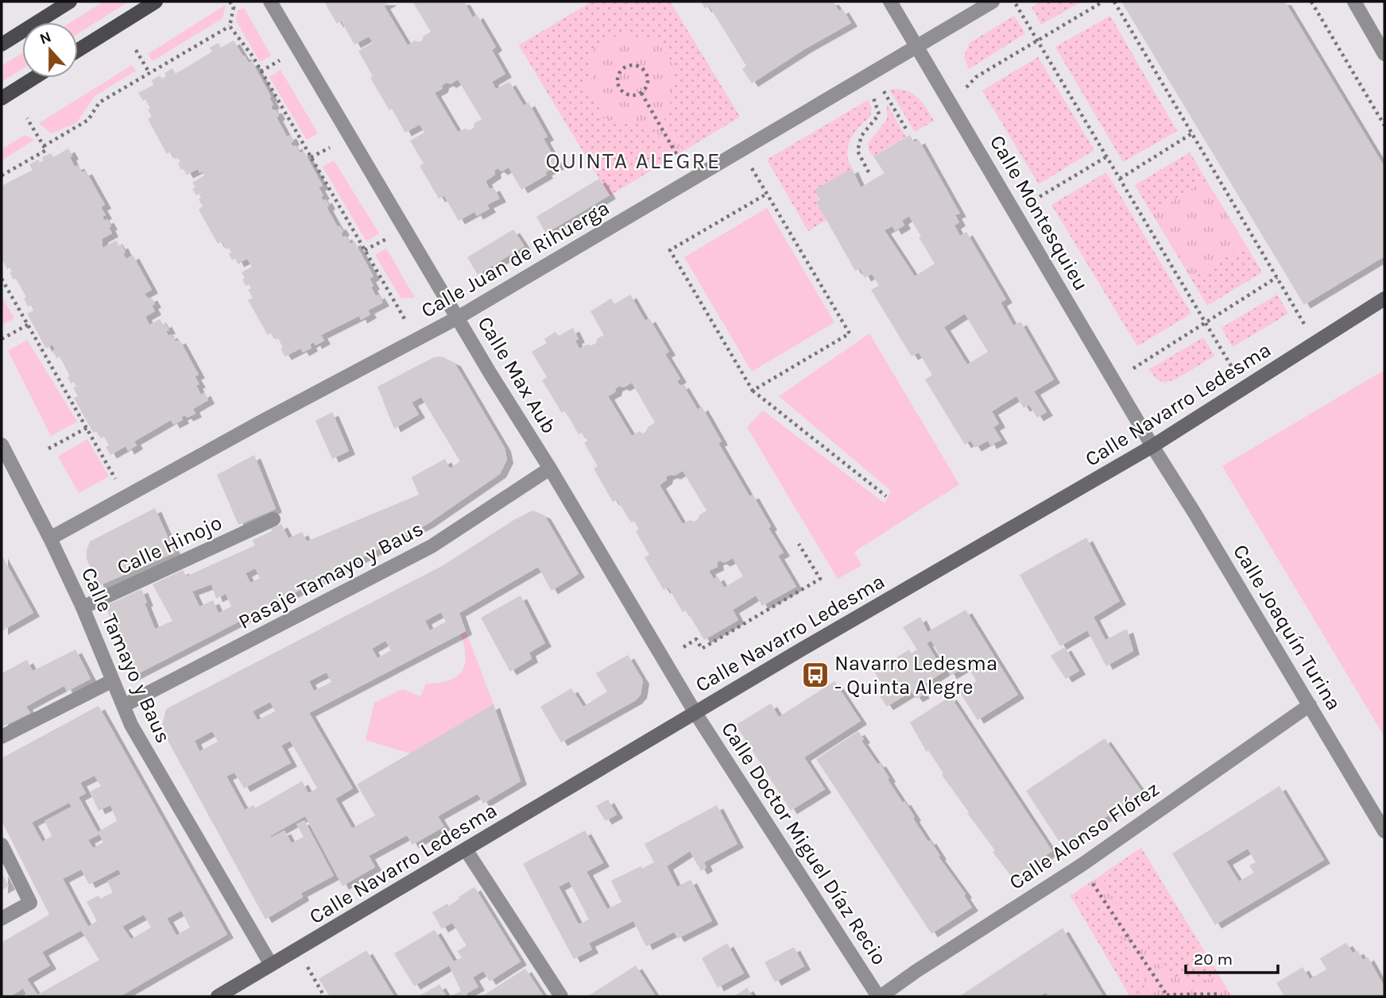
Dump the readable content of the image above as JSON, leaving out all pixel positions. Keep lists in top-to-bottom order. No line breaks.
{"streets":{"main road":["Calle Navarro Ledesma"],"street":["Calle Montesquieu","Calle Juan de Rihuerga","Calle Max Aub","Calle Hinojo","Pasaje Tamayo y Baus","Calle Joaquín Turina","Calle Tamayo y Baus","Calle Alonso Flórez","Calle Doctor Miguel Díaz Recio"]},"crossings":[["Calle Montesquieu","Calle Juan de Rihuerga"],["Calle Montesquieu","Calle Navarro Ledesma"],["Calle Montesquieu","Calle Joaquín Turina"],["Calle Juan de Rihuerga","Calle Max Aub"],["Calle Juan de Rihuerga","Calle Tamayo y Baus"],["Calle Max Aub","Calle Navarro Ledesma"],["Calle Max Aub","Pasaje Tamayo y Baus"],["Calle Max Aub","Calle Doctor Miguel Díaz Recio"],["Calle Navarro Ledesma","Calle Joaquín Turina"],["Calle Navarro Ledesma","Calle Tamayo y Baus"],["Calle Navarro Ledesma","Calle Doctor Miguel Díaz Recio"],["Calle Hinojo","Calle Tamayo y Baus"],["Pasaje Tamayo y Baus","Calle Tamayo y Baus"],["Calle Joaquín Turina","Calle Alonso Flórez"],["Calle Alonso Flórez","Calle Doctor Miguel Díaz Recio"]],"districts":["QUINTA ALEGRE"],"places":{"bus stop":["Navarro Ledesma - Quinta Alegre"]},"scale_bar":"20 m","north":"top"}
